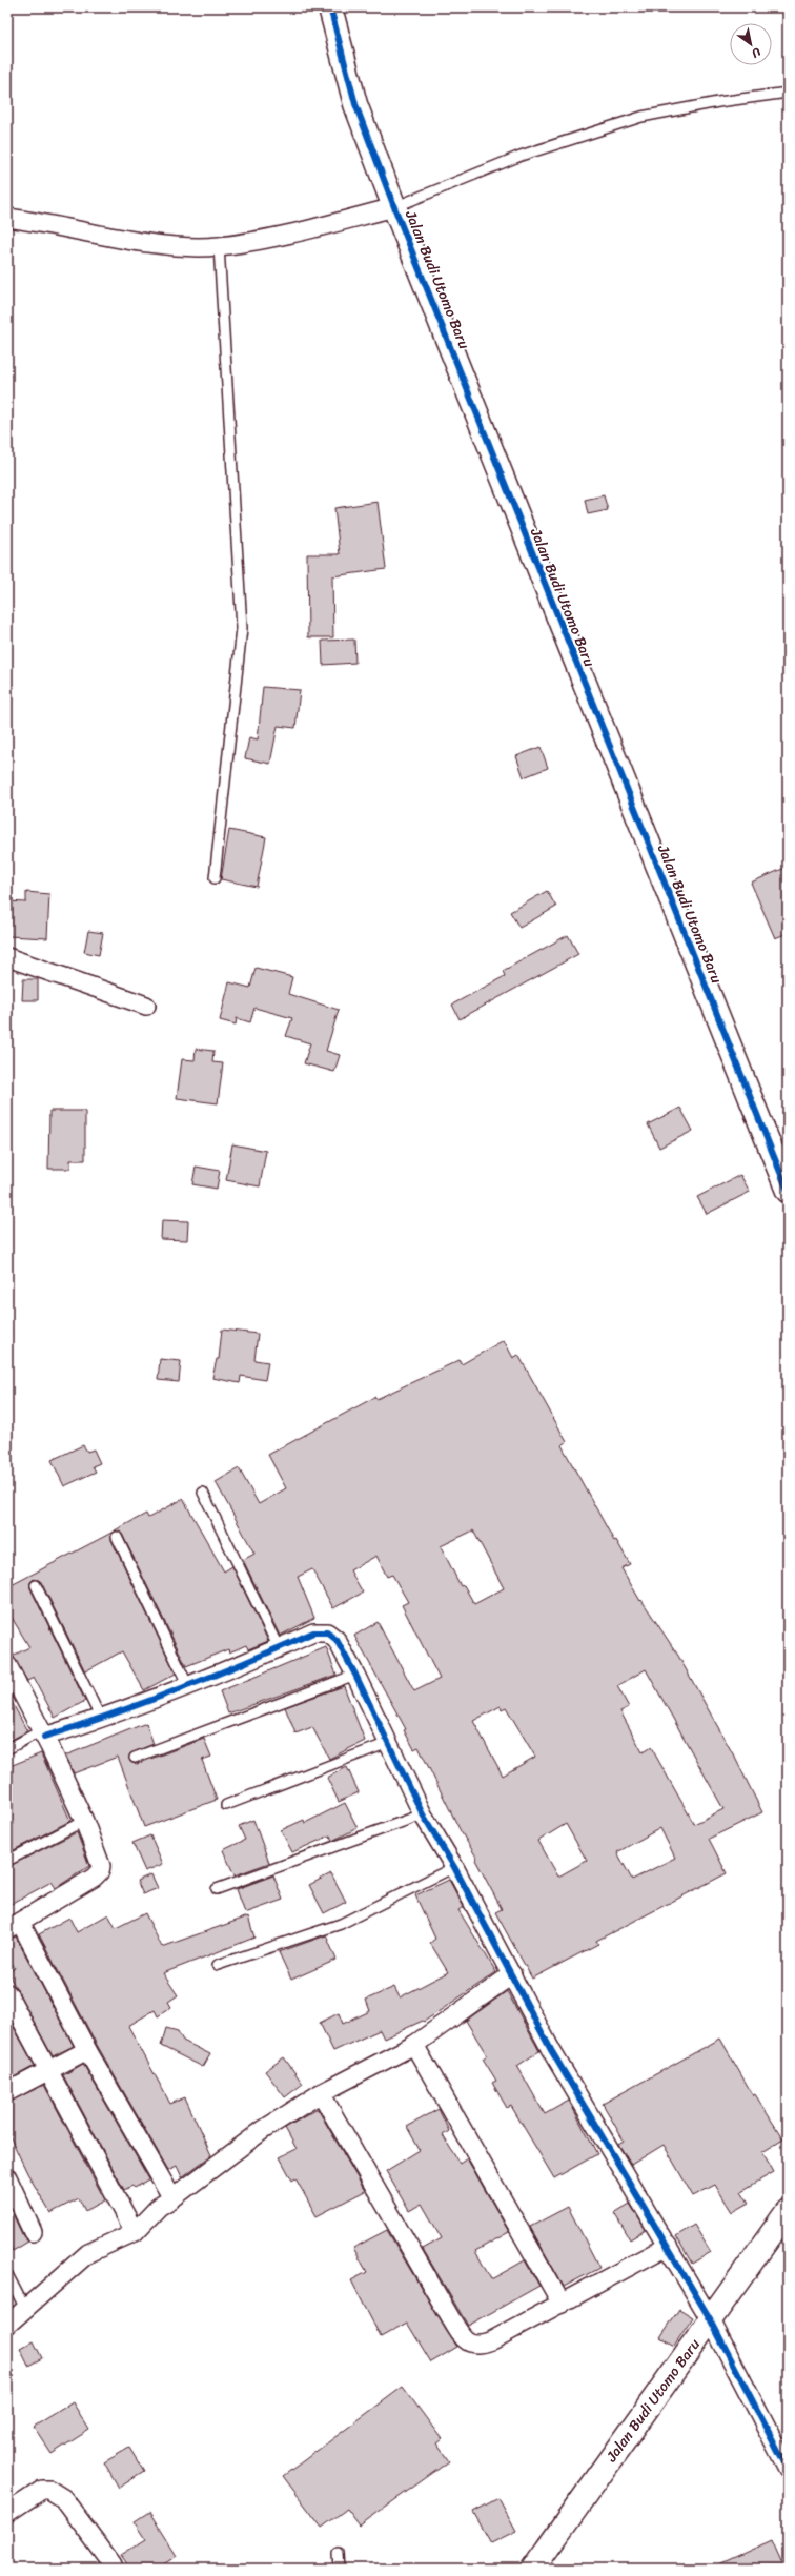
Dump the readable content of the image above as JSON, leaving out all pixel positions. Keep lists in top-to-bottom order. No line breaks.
{"streets":{"street":["Jalan Budi Utomo Baru"]},"north":"bottom right"}
